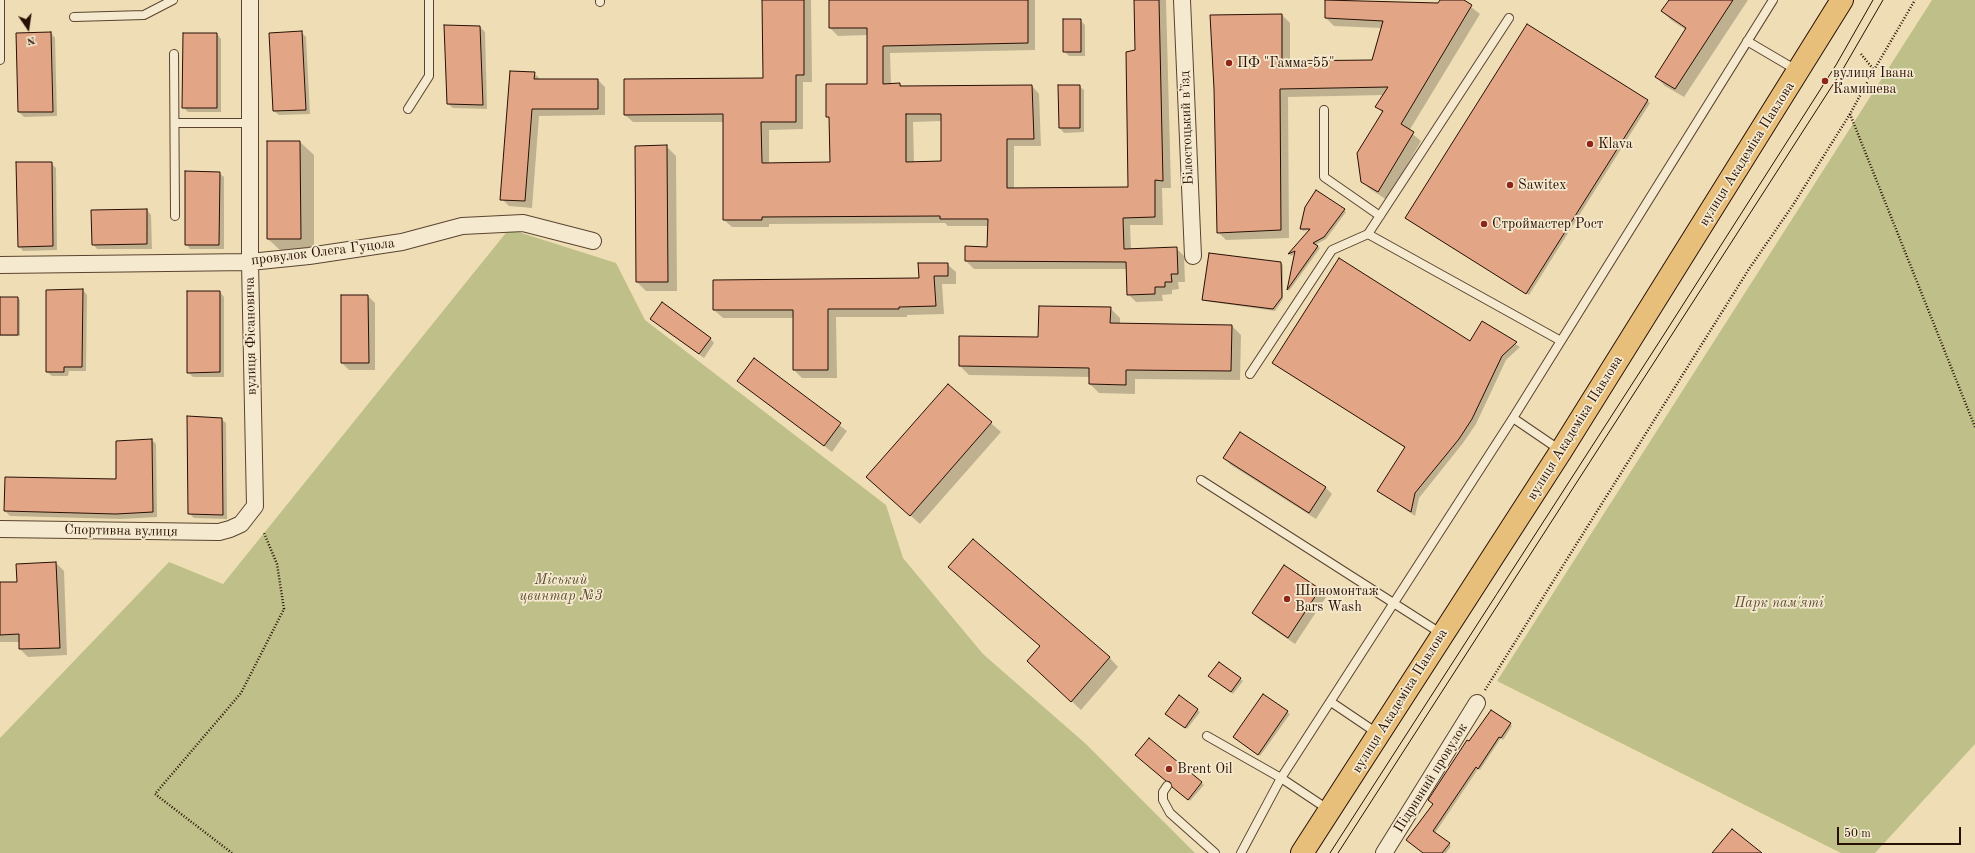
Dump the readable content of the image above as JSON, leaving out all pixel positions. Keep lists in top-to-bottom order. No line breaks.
{"streets":{"main road":["вулиця Академіка Павлова"],"street":["Білостоцький в’їзд","провулок Олега Гуцола","вулиця Фісановича","Спортивна вулиця","Підривний провулок"]},"crossings":[["провулок Олега Гуцола","вулиця Фісановича"],["вулиця Фісановича","Спортивна вулиця"]],"parks":["Міський цвинтар №3","Парк пам'яті"],"places":["ПФ \"Гамма-55\"","вулиця Івана Камишева","Klava","Sawitex","Строймастер Рост","Шиномонтаж Bars Wash","Brent Oil"],"scale_bar":"50 m","north":"bottom"}
